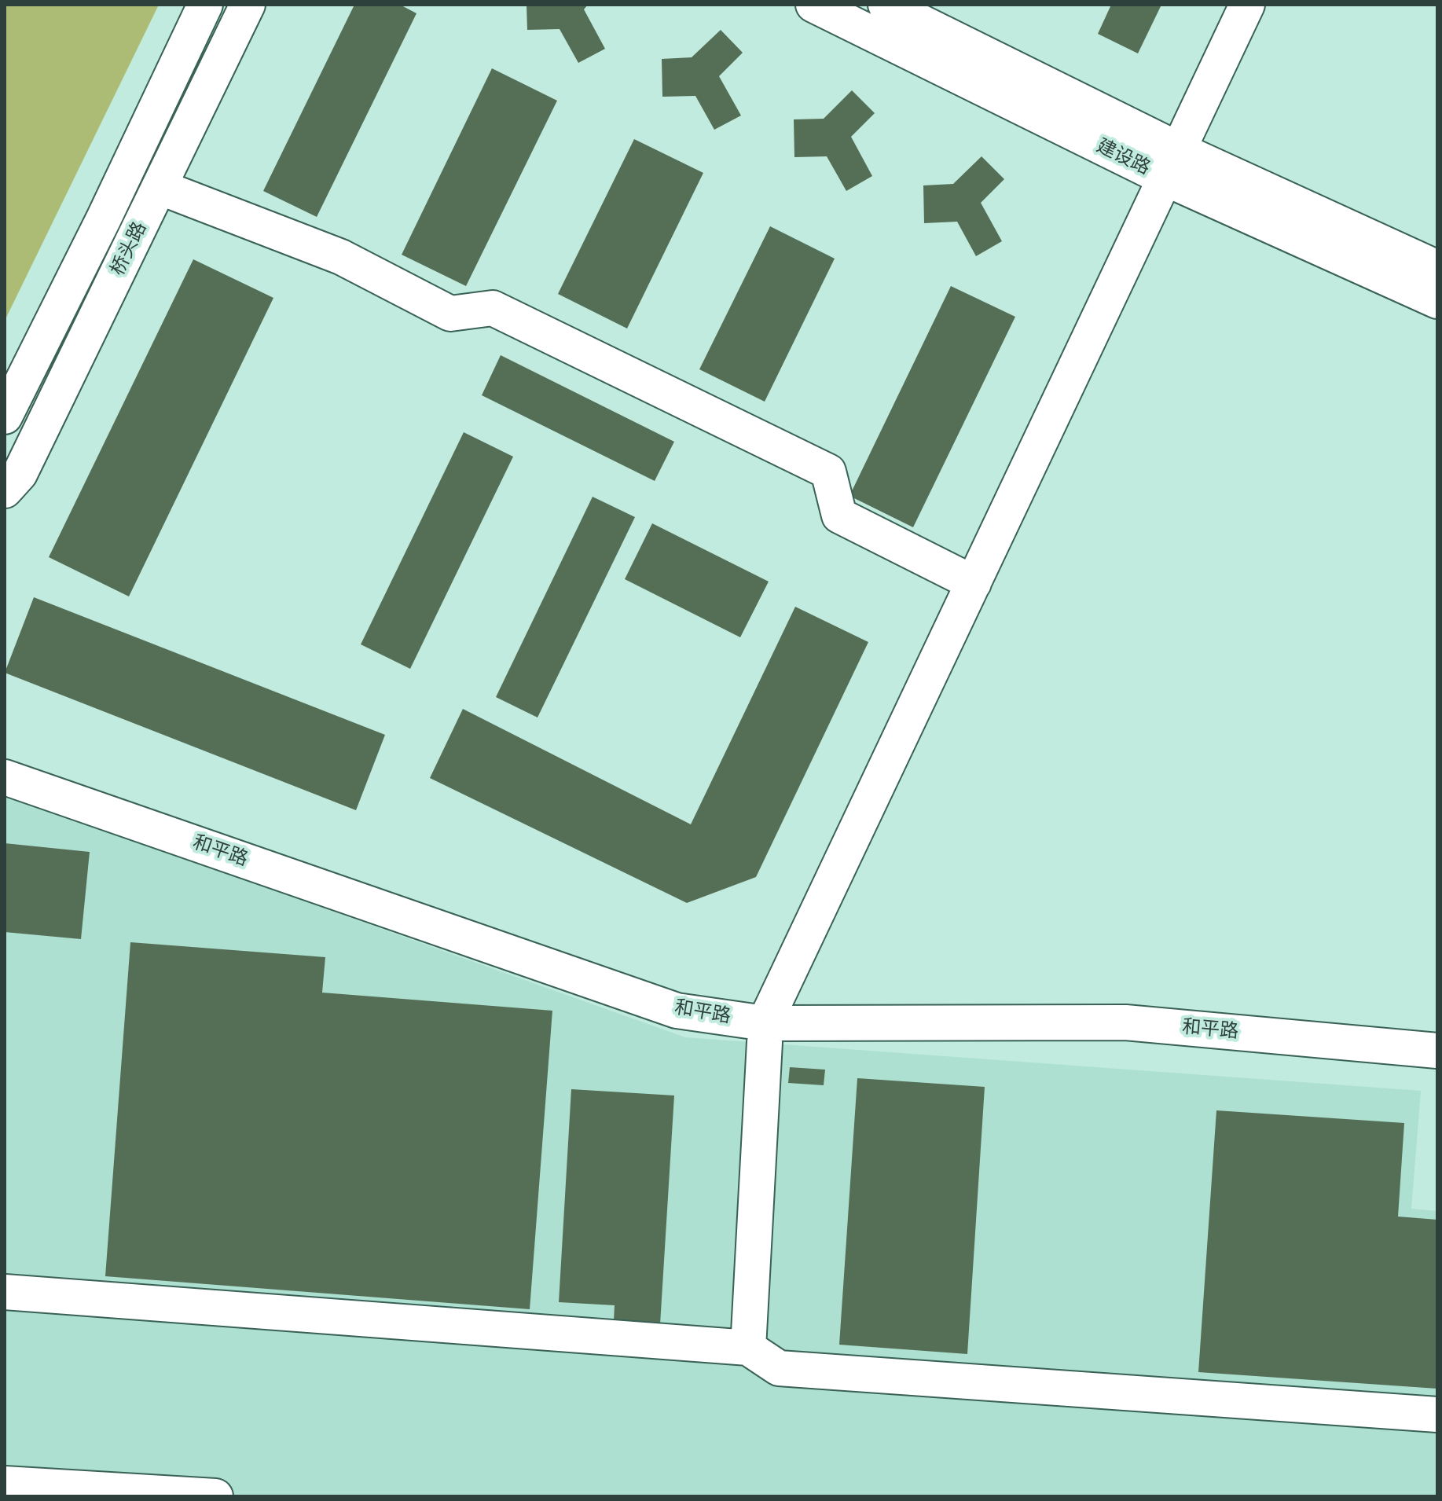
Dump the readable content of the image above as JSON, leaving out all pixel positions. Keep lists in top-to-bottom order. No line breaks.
{"streets":{"street":["建设路","桥头路","和平路"]}}
